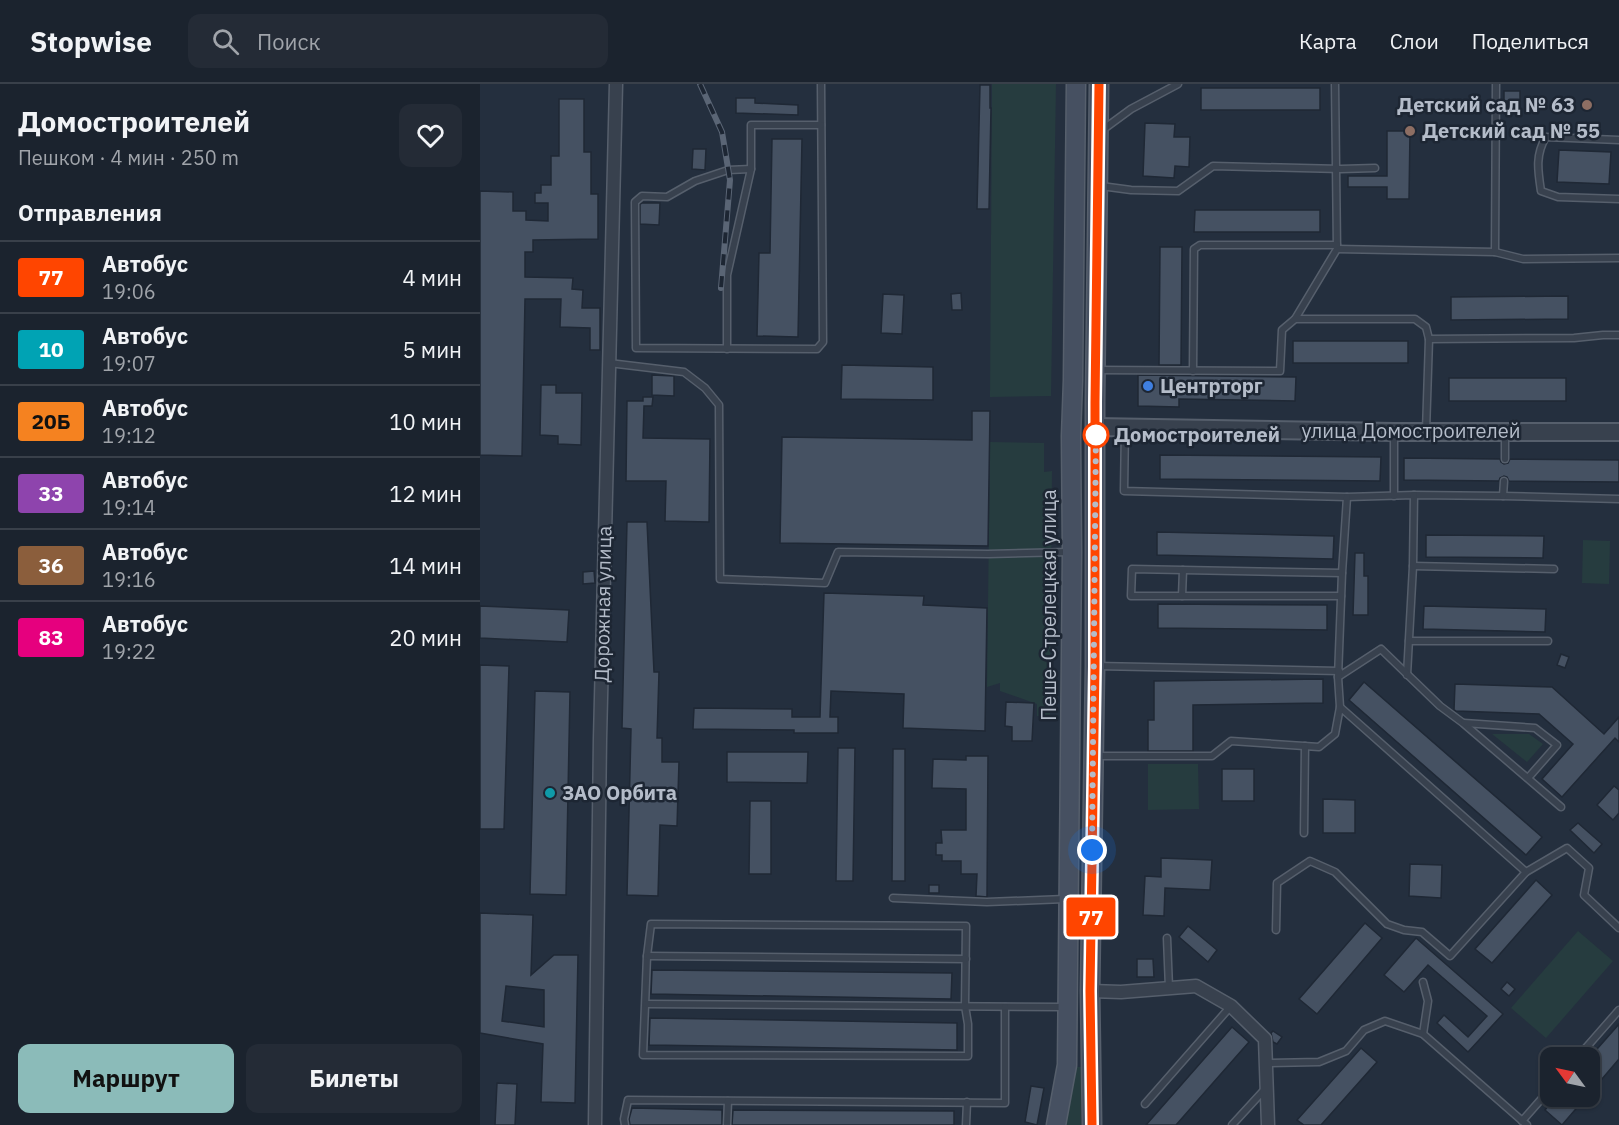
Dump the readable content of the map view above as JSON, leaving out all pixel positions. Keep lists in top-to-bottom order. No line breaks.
{"streets":{"main road":["Пеше-Стрелецкая улица"],"street":["улица Домостроителей","Дорожная улица"]},"places":["Детский сад № 63","Детский сад № 55","Центрторг","Домостроителей","ЗАО Орбита"],"lines":["bus line 77"],"north":"top left","page":{"header":"Stopwise","search":"Поиск","nav":["Карта","Слои","Поделиться"],"heading":[["Домостроителей","Пешком · 4 мин · 250 m"],"Отправления"],"on_map":"77","list":[{"mark":"77","name":"Автобус","note":"19:06","value":"4 мин"},{"mark":"10","name":"Автобус","note":"19:07","value":"5 мин"},{"mark":"20Б","name":"Автобус","note":"19:12","value":"10 мин"},{"mark":"33","name":"Автобус","note":"19:14","value":"12 мин"},{"mark":"36","name":"Автобус","note":"19:16","value":"14 мин"},{"mark":"83","name":"Автобус","note":"19:22","value":"20 мин"}],"buttons":["Маршрут","Билеты"]}}
